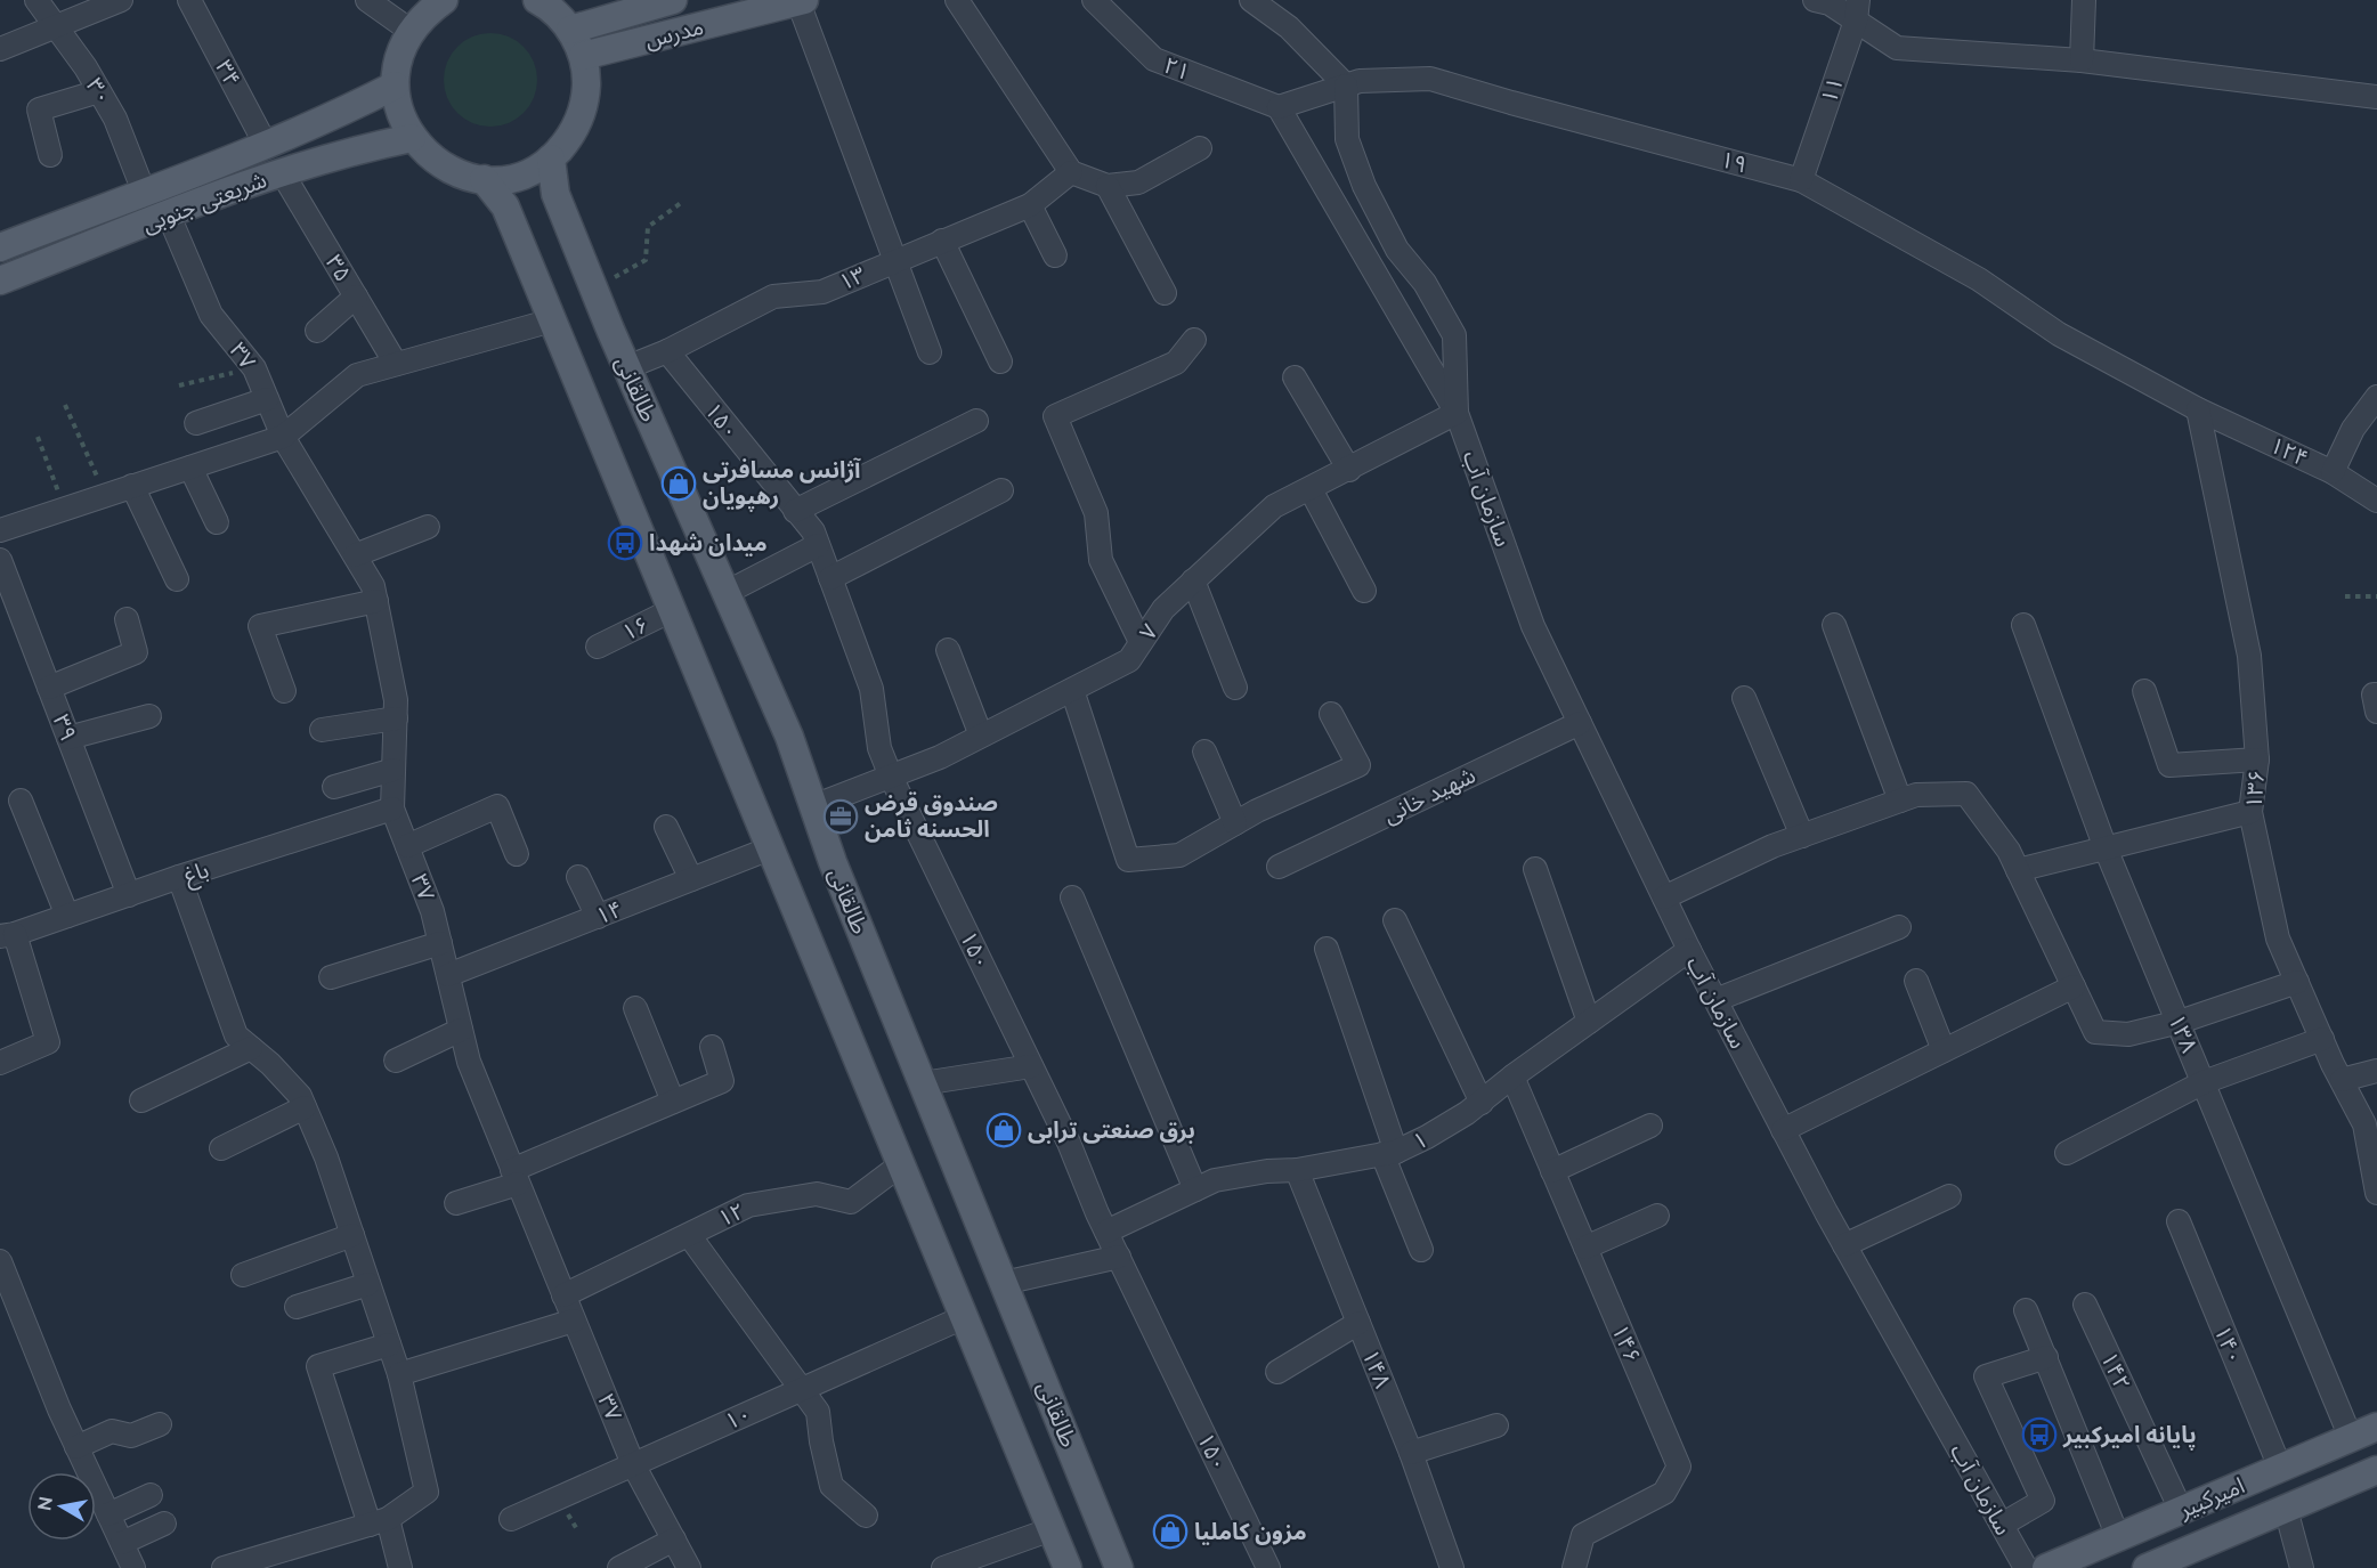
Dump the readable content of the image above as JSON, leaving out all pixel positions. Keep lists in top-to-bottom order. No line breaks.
{"streets":{"main road":["مدرس","شریعتی جنوبی","طالقانی","امیرکبیر"],"street":["۲۱","۳۴","۱۱","۳۰","۱۹","۳۵","۱۳","۳۷","۱۵۰","۱۲۴","سازمان آب","۱۶","۷","۳۹","۱۳۶","شهید خانی","باغ","۱۴","۱۳۸","۱","۱۲","۱۴۶","۱۴۰","۱۴۸","۱۴۲","۱۰"]},"crossings":[["۲۱","۱۹"],["۲۱","سازمان آب"],["۳۴","شریعتی جنوبی"],["۱۱","۱۹"],["۳۰","شریعتی جنوبی"],["۱۹","۱۲۴"],["۱۹","سازمان آب"],["۱۹","۱۳۶"],["شریعتی جنوبی","۳۵"],["شریعتی جنوبی","۳۷"],["۱۳","طالقانی"],["۱۳","۱۵۰"],["۳۷","باغ"],["۳۷","۱۴"],["۳۷","۱۲"],["۳۷","۱۰"],["طالقانی","۷"],["۱۵۰","۷"],["۱۵۰","۱"],["۱۲۴","۱۳۶"],["سازمان آب","۷"],["سازمان آب","شهید خانی"],["سازمان آب","۱"],["۳۹","باغ"],["۱۳۸","امیرکبیر"],["۱","۱۴۶"],["۱","۱۴۸"],["۱۴۰","امیرکبیر"],["۱۴۲","امیرکبیر"]],"places":{"shop":["آژانس مسافرتی رهپویان","برق صنعتی ترابی","مزون کاملیا"],"bus stop":["میدان شهدا","پایانه امیرکبیر"],"office":["صندوق قرض الحسنه ثامن"]},"north":"left"}
